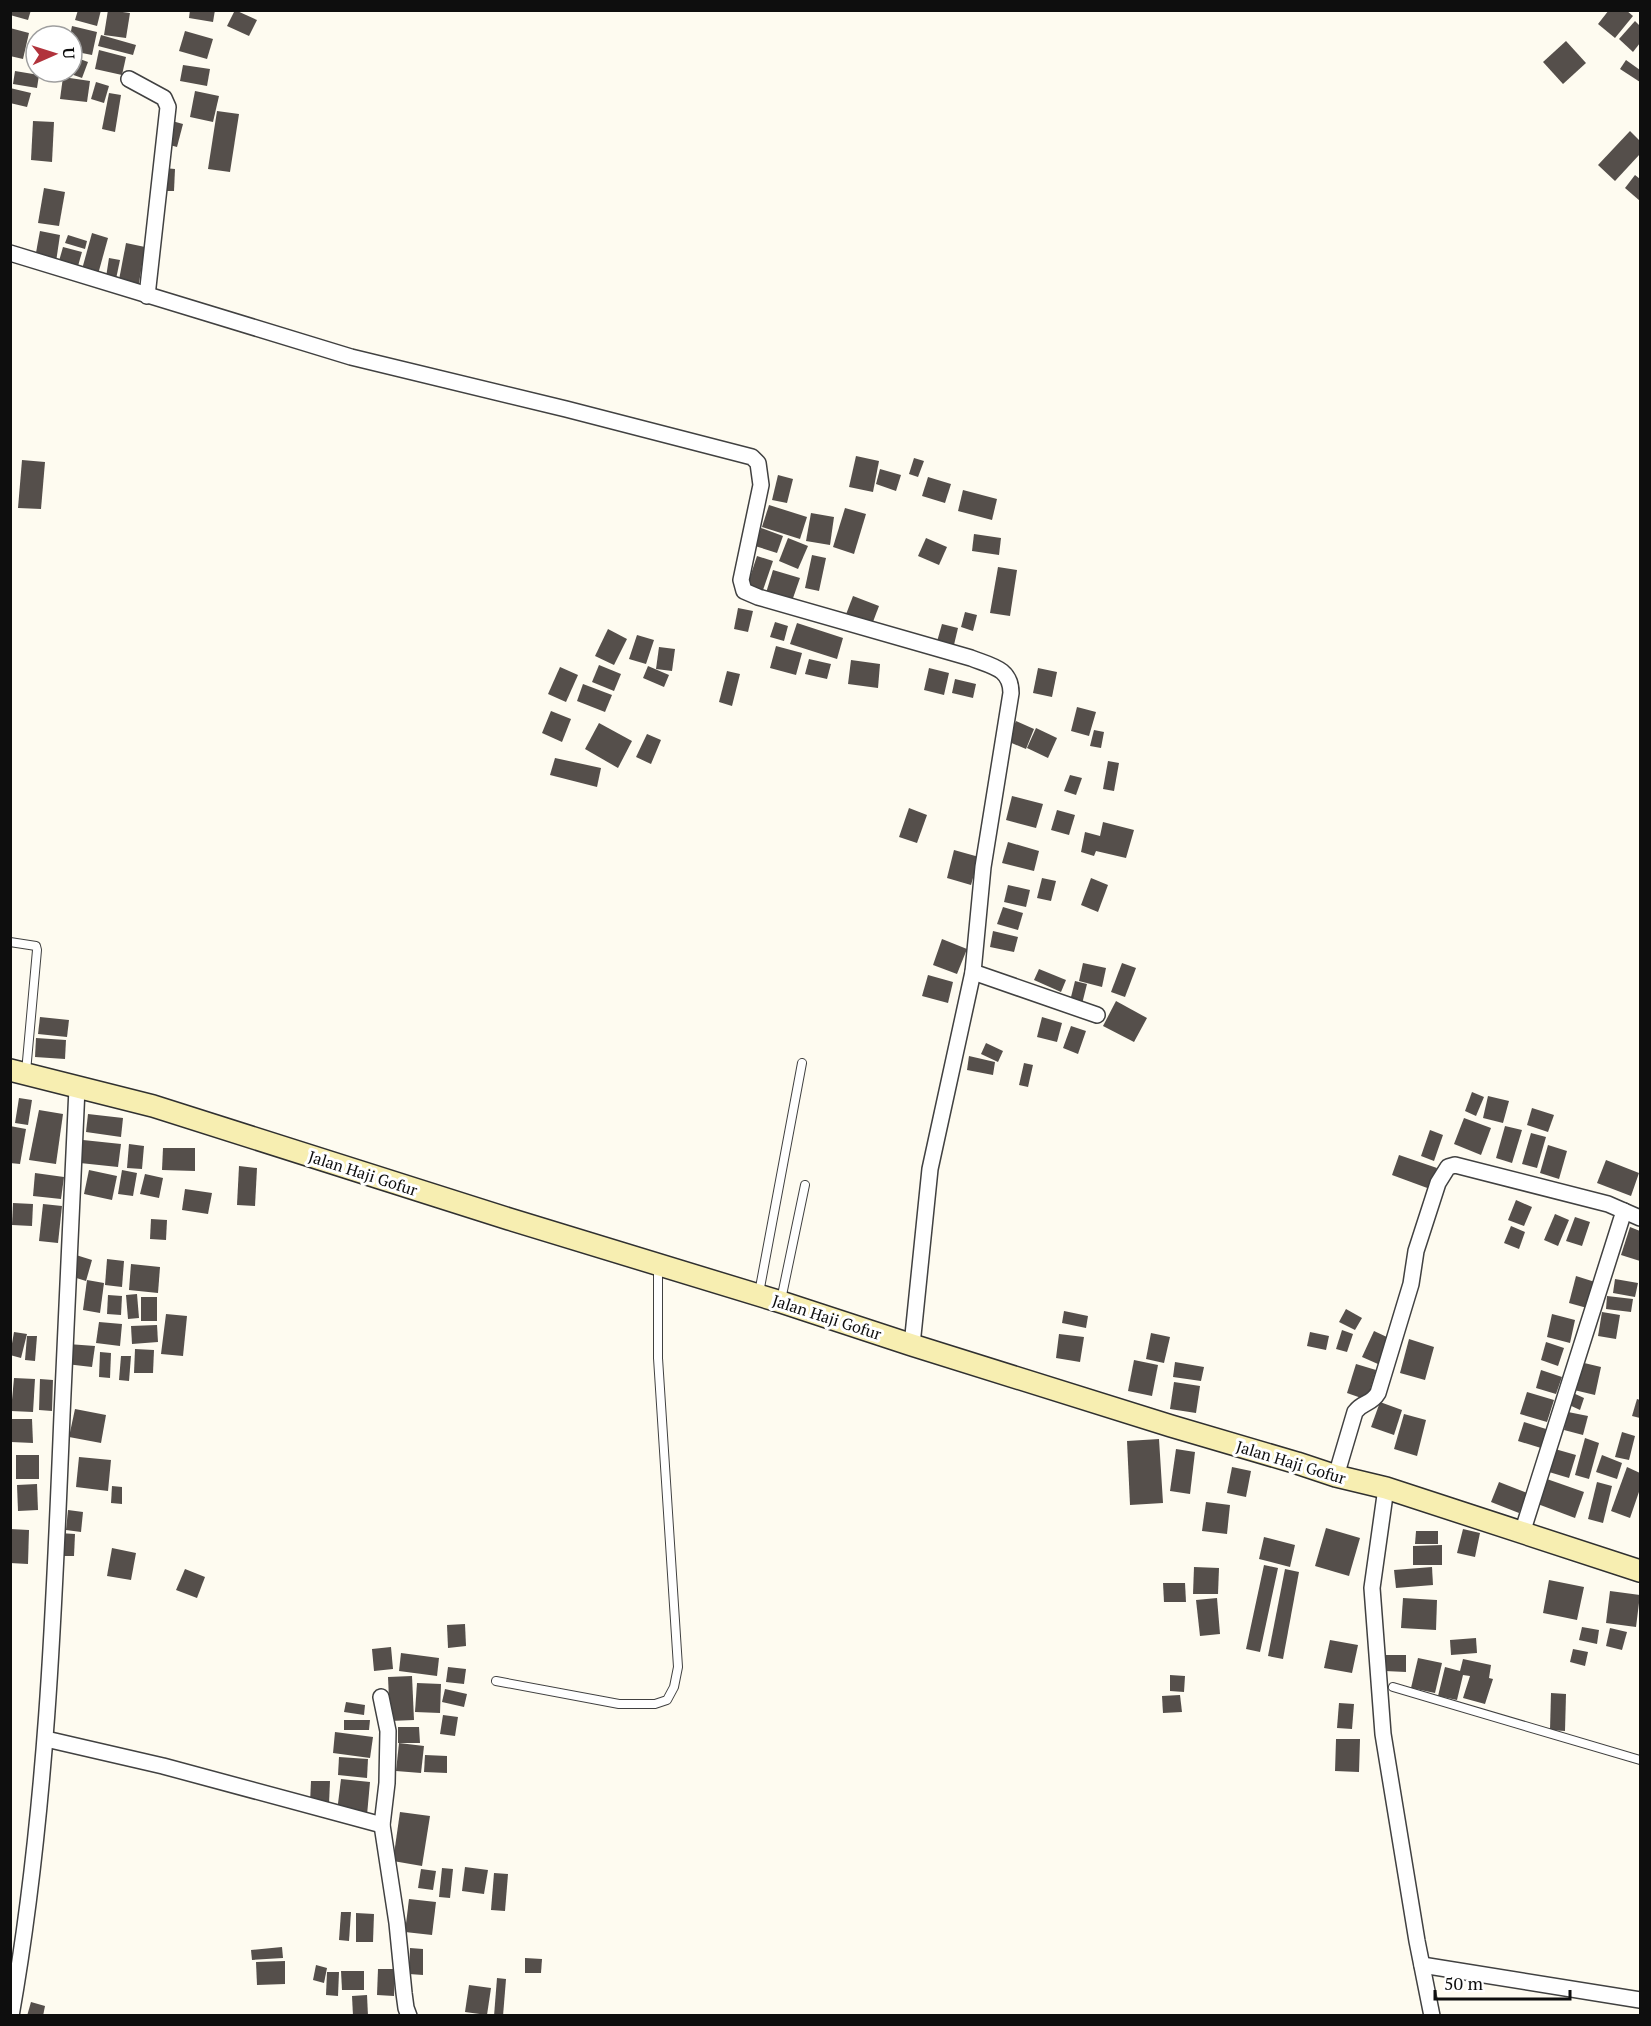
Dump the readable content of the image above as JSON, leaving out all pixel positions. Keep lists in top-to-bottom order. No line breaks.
{"streets":{"street":["Jalan Haji Gofur"]},"scale_bar":"50 m","north":"right"}
